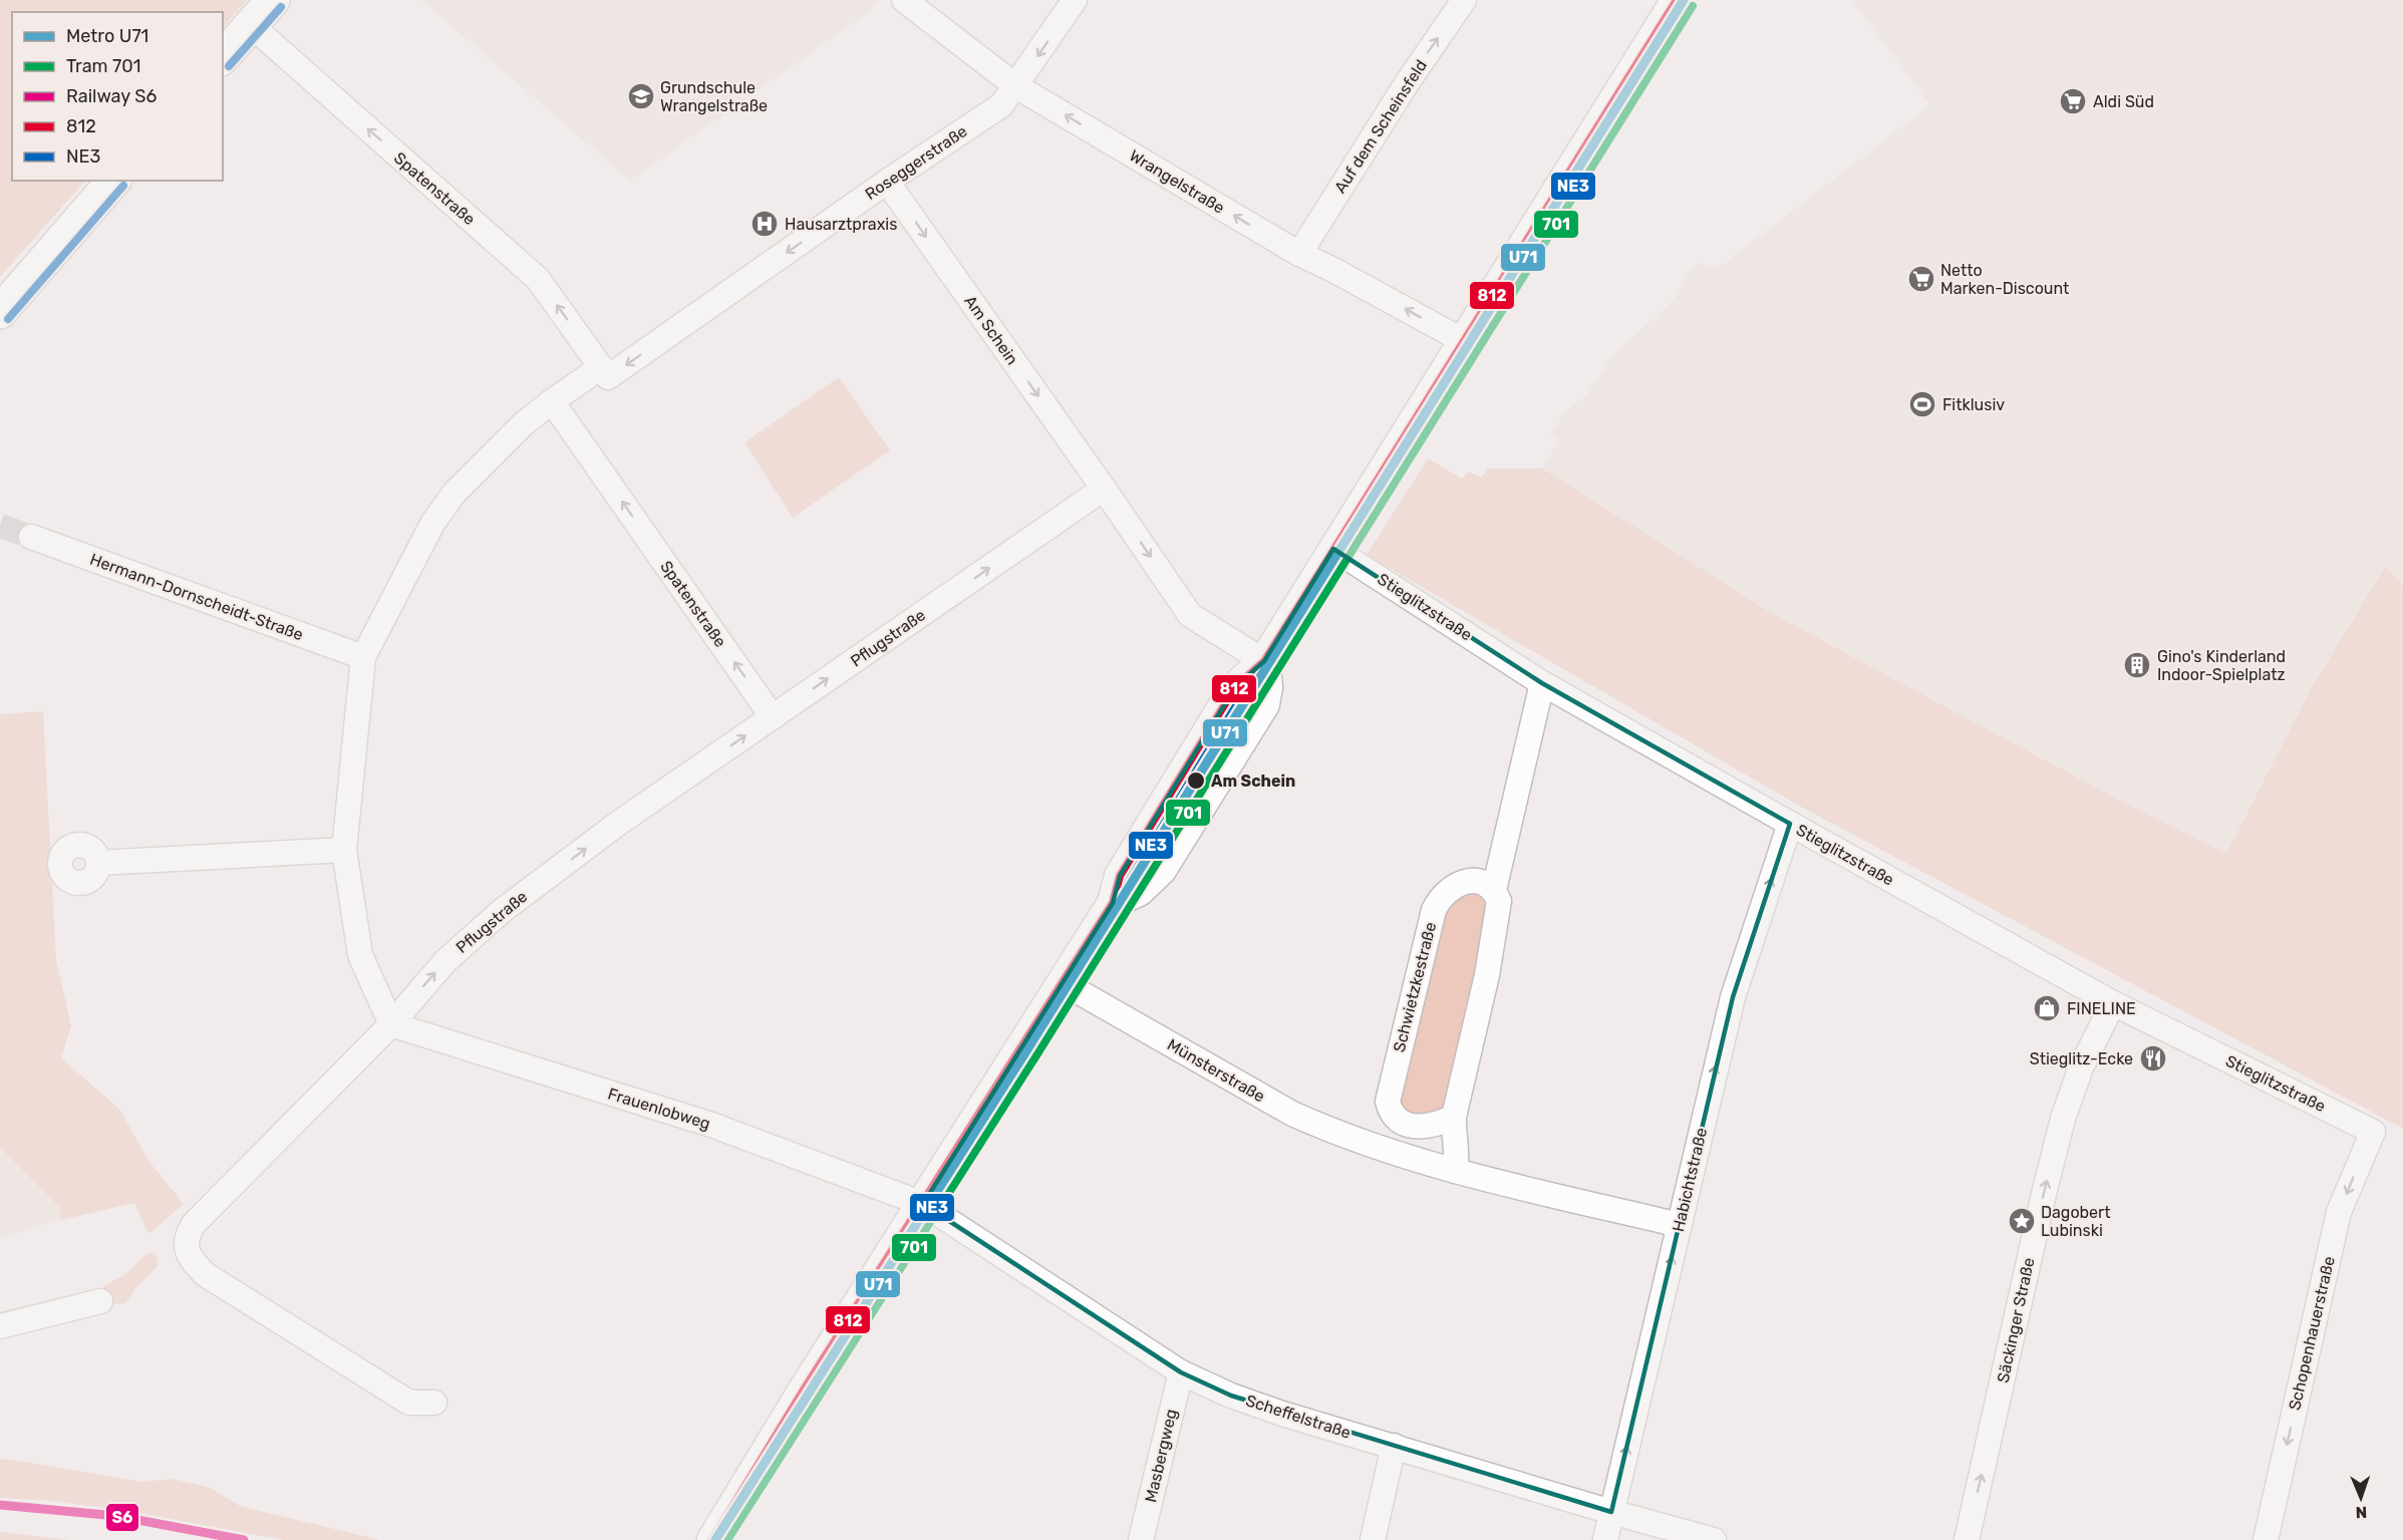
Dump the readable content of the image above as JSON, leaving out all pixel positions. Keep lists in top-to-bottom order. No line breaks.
{"streets":{"street":["Auf dem Scheinsfeld","Roseggerstraße","Wrangelstraße","Spatenstraße","Am Schein","Hermann-Dornscheidt-Straße","Stieglitzstraße","Pflugstraße","Schwietzkestraße","Münsterstraße","Frauenlobweg","Habichtstraße","Säckinger Straße","Schopenhauerstraße","Scheffelstraße","Masbergweg"]},"crossings":[["Auf dem Scheinsfeld","Wrangelstraße"],["Roseggerstraße","Wrangelstraße"],["Roseggerstraße","Spatenstraße"],["Roseggerstraße","Am Schein"],["Spatenstraße","Pflugstraße"],["Am Schein","Pflugstraße"],["Stieglitzstraße","Habichtstraße"],["Stieglitzstraße","Säckinger Straße"],["Stieglitzstraße","Schopenhauerstraße"],["Pflugstraße","Frauenlobweg"],["Schwietzkestraße","Münsterstraße"],["Frauenlobweg","Scheffelstraße"],["Habichtstraße","Scheffelstraße"],["Scheffelstraße","Masbergweg"]],"one_way":["Roseggerstraße","Wrangelstraße","Spatenstraße","Am Schein","Pflugstraße","Habichtstraße","Säckinger Straße","Schopenhauerstraße"],"places":{"school or university":["Grundschule Wrangelstraße"],"supermarket":["Aldi Süd","Netto Marken-Discount"],"hospital":["Hausarztpraxis"],"sports":["Fitklusiv"],"building":["Gino's Kinderland Indoor-Spielplatz"],"other":["Am Schein"],"shop":["FINELINE"],"restaurant":["Stieglitz-Ecke"],"place":["Dagobert Lubinski"]},"lines":["metro line U71","transit line 812","tram line 701","transit line NE3","rail line S6"],"legend":["Metro U71","Tram 701","Railway S6","812","NE3"],"north":"bottom"}
